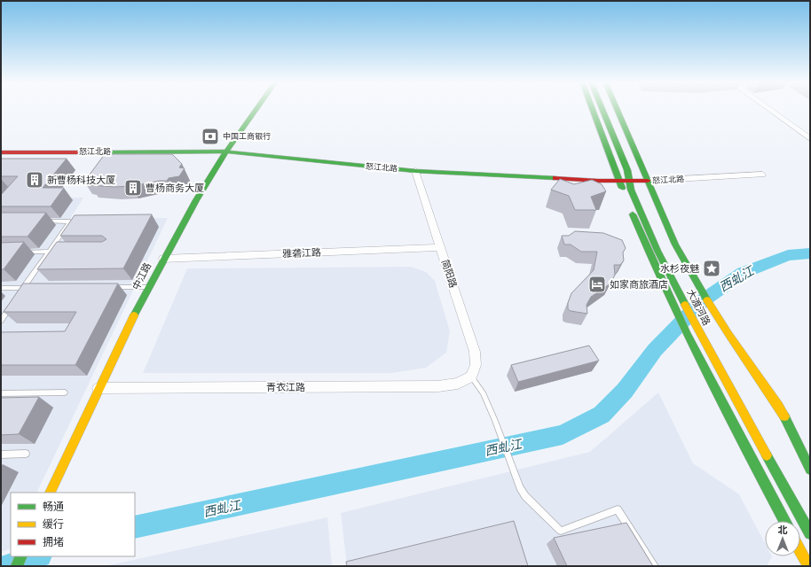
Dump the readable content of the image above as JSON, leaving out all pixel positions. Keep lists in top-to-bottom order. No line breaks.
{"streets":{"main road":["怒江北路","中江路","大渡河路"],"street":["雅砻江路","简阳路","青衣江路"]},"crossings":[["怒江北路","简阳路"],["怒江北路","中江路"],["怒江北路","大渡河路"],["雅砻江路","简阳路"],["雅砻江路","中江路"],["简阳路","青衣江路"],["中江路","青衣江路"]],"water":["西虬江"],"places":{"bank":["中国工商银行"],"building":["新曹杨科技大厦","曹杨商务大厦"],"place":["水杉夜魅"],"hotel":["如家商旅酒店"]},"legend":["畅通","缓行","拥堵"],"north":"top"}
